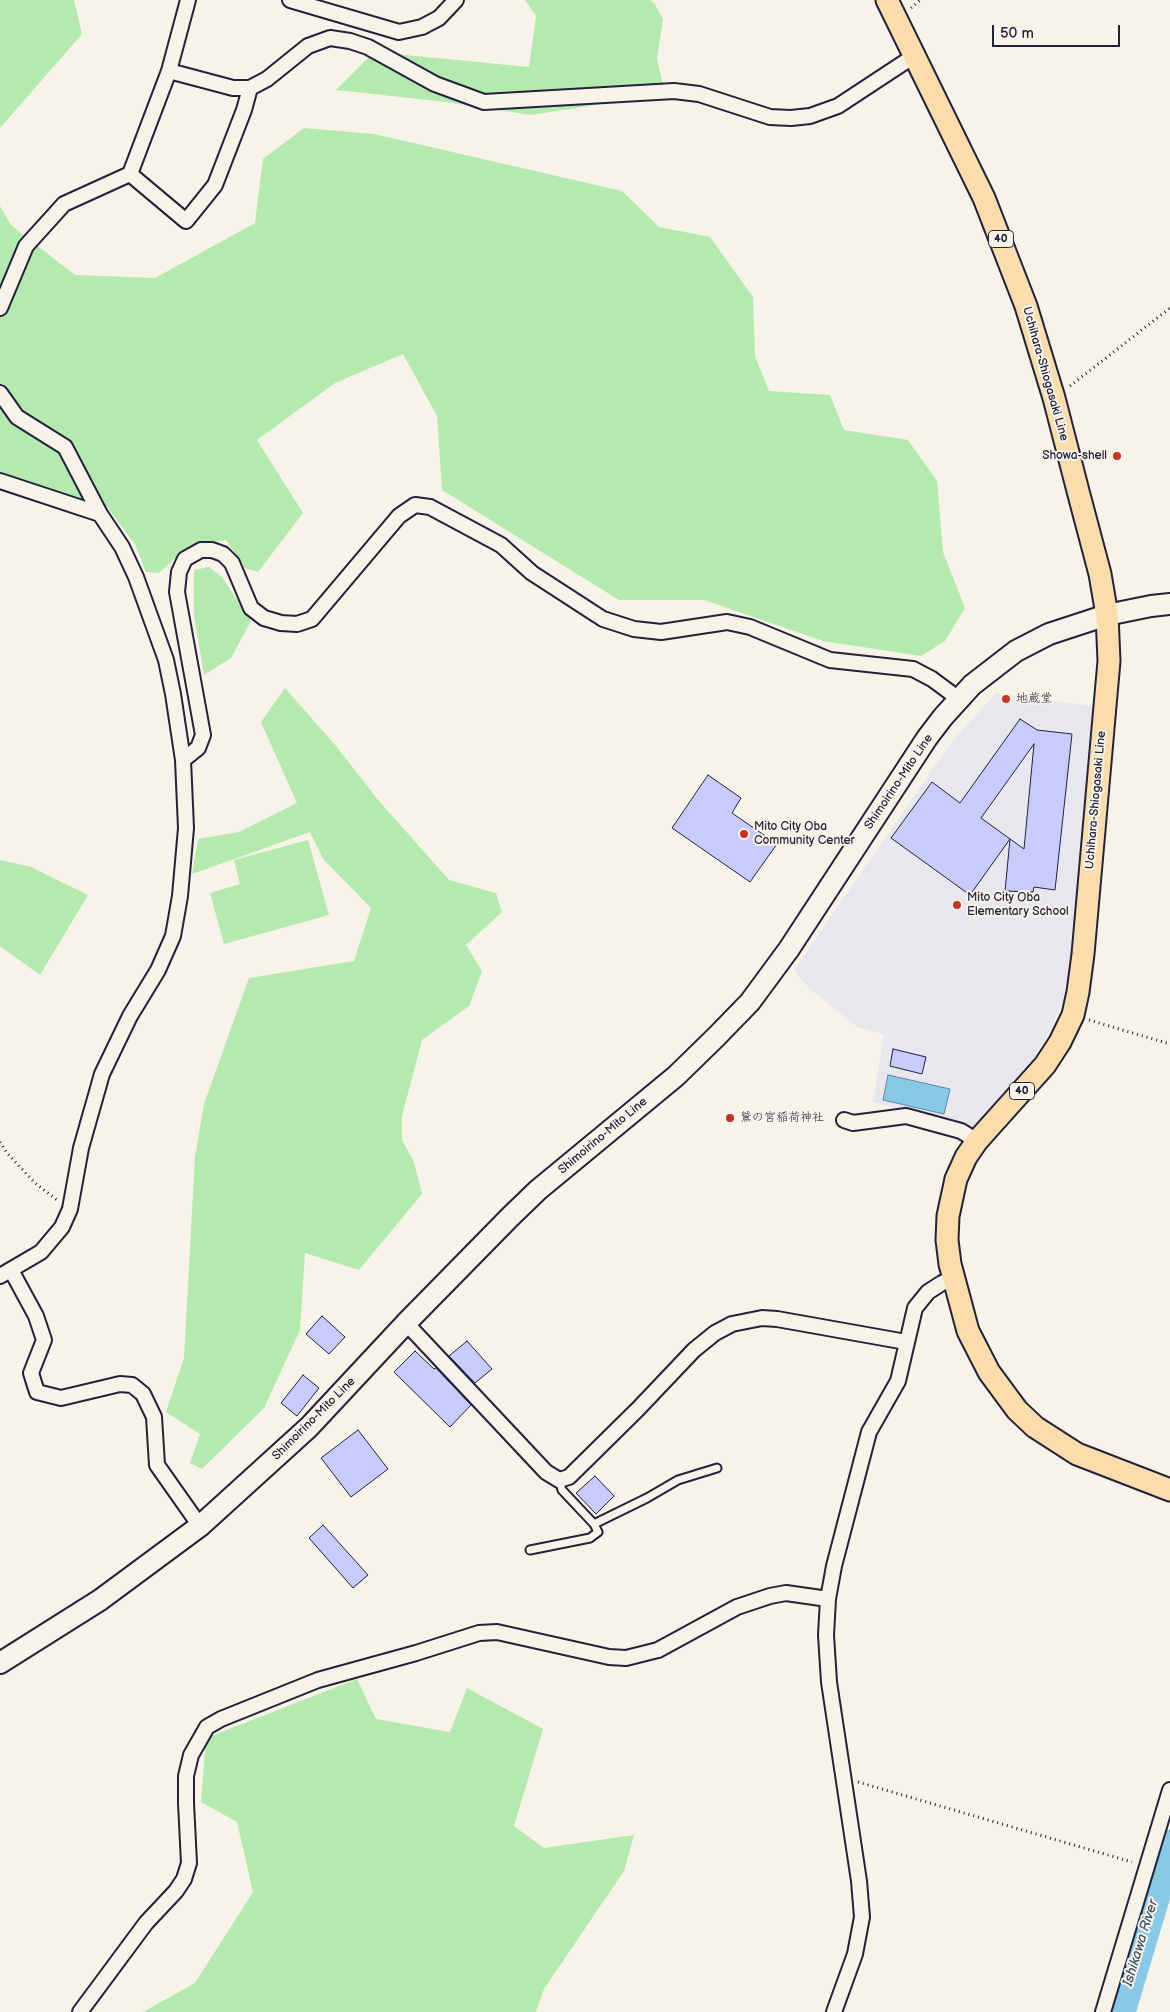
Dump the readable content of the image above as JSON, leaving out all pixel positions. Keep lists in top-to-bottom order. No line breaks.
{"streets":{"main road":["40","Uchihara-Shiogasaki Line","Shimoirino-Mito Line"]},"crossings":[["Uchihara-Shiogasaki Line","Shimoirino-Mito Line"]],"water":["Ishikawa River"],"places":["Showa-shell","地蔵堂","Mito City Oba Community Center","Mito City Oba Elementary School","鷲の宮稲荷神社"],"scale_bar":"50 m"}
